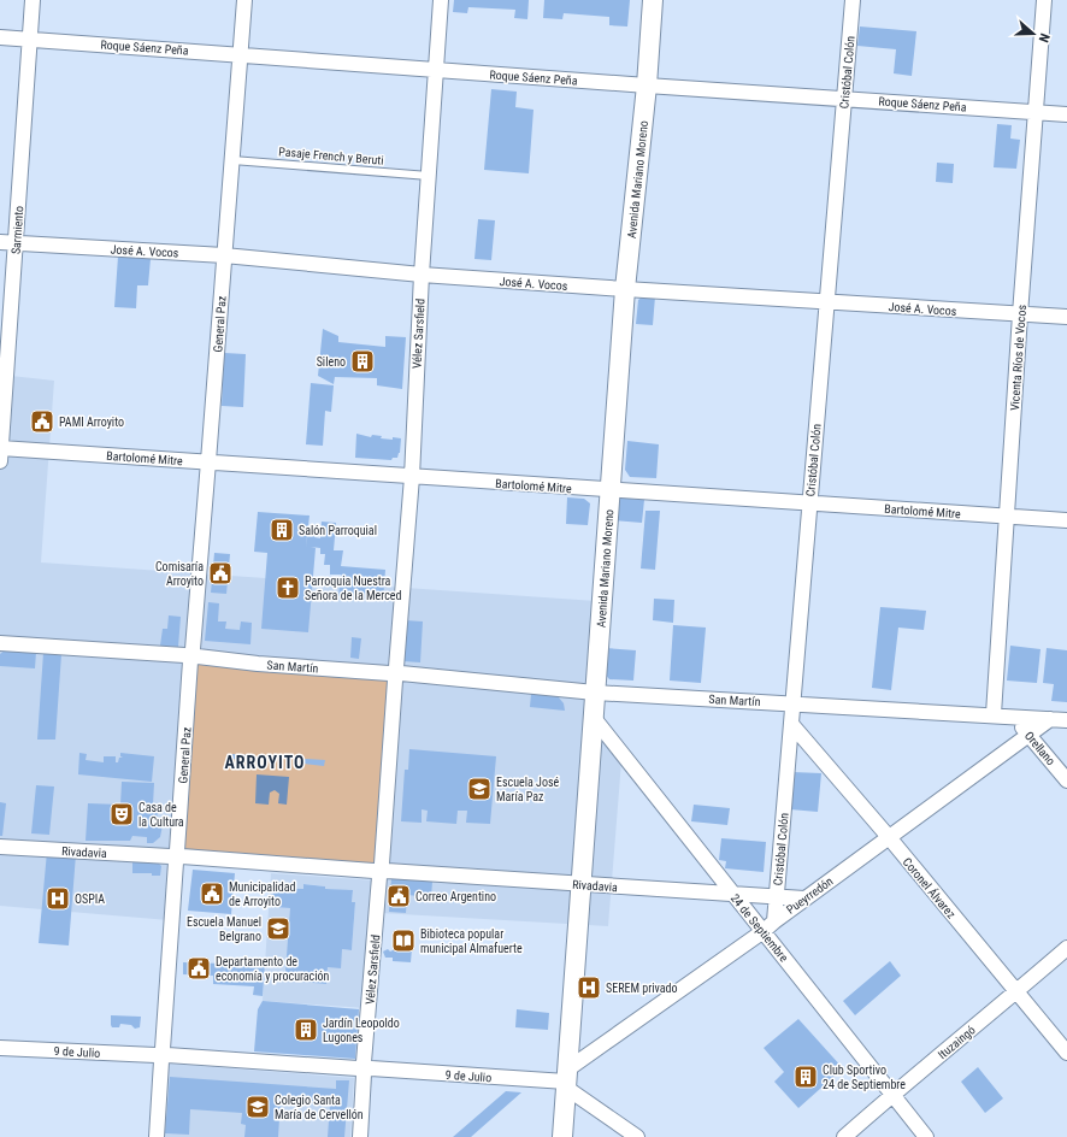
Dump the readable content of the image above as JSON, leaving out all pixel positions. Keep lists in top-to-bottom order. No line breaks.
{"streets":{"main road":["Avenida Mariano Moreno"],"street":["Roque Sáenz Peña","Cristóbal Colón","Sarmiento","José A. Vocos","General Paz","Vélez Sarsfield","Vicenta Ríos de Vocos","Bartolomé Mitre","San Martín","Orellano","Rivadavia","Coronel Álvarez","Pueyrredón","24 de Septiembre","Ituzaingó","9 de Julio"],"lane":["Pasaje French y Beruti"]},"crossings":[["Roque Sáenz Peña","Cristóbal Colón"],["Roque Sáenz Peña","Avenida Mariano Moreno"],["Roque Sáenz Peña","Sarmiento"],["Roque Sáenz Peña","General Paz"],["Roque Sáenz Peña","Vélez Sarsfield"],["Roque Sáenz Peña","Vicenta Ríos de Vocos"],["Cristóbal Colón","José A. Vocos"],["Cristóbal Colón","Bartolomé Mitre"],["Cristóbal Colón","San Martín"],["Cristóbal Colón","Rivadavia"],["Cristóbal Colón","Coronel Álvarez"],["Cristóbal Colón","Pueyrredón"],["Cristóbal Colón","24 de Septiembre"],["Pasaje French y Beruti","General Paz"],["Pasaje French y Beruti","Vélez Sarsfield"],["Avenida Mariano Moreno","José A. Vocos"],["Avenida Mariano Moreno","Bartolomé Mitre"],["Avenida Mariano Moreno","San Martín"],["Avenida Mariano Moreno","Rivadavia"],["Avenida Mariano Moreno","Pueyrredón"],["Avenida Mariano Moreno","24 de Septiembre"],["Avenida Mariano Moreno","9 de Julio"],["Sarmiento","José A. Vocos"],["Sarmiento","Bartolomé Mitre"],["José A. Vocos","General Paz"],["José A. Vocos","Vélez Sarsfield"],["José A. Vocos","Vicenta Ríos de Vocos"],["General Paz","Bartolomé Mitre"],["General Paz","San Martín"],["General Paz","Rivadavia"],["General Paz","9 de Julio"],["Vélez Sarsfield","Bartolomé Mitre"],["Vélez Sarsfield","San Martín"],["Vélez Sarsfield","Rivadavia"],["Vélez Sarsfield","9 de Julio"],["Vicenta Ríos de Vocos","Bartolomé Mitre"],["Vicenta Ríos de Vocos","San Martín"],["San Martín","Orellano"],["San Martín","Pueyrredón"],["Orellano","Pueyrredón"],["Rivadavia","Pueyrredón"],["Rivadavia","24 de Septiembre"],["Coronel Álvarez","Pueyrredón"],["Coronel Álvarez","Ituzaingó"],["Pueyrredón","24 de Septiembre"],["Pueyrredón","9 de Julio"],["24 de Septiembre","Ituzaingó"]],"districts":["ARROYITO"],"places":{"building":["Sileno","Salón Parroquial","Jardín Leopoldo Lugones","Club Sportivo 24 de Septiembre"],"public building":["PAMI Arroyito","Comisaría Arroyito","Municipalidad de Arroyito","Correo Argentino","Departamento de economía y procuración"],"church":["Parroquia Nuestra Señora de la Merced"],"school or university":["Escuela José María Paz","Escuela Manuel Belgrano","Colegio Santa María de Cervellón"],"theatre":["Casa de la Cultura"],"hospital":["OSPIA","SEREM privado"],"library":["Bibioteca popular municipal Almafuerte"]},"north":"right"}
